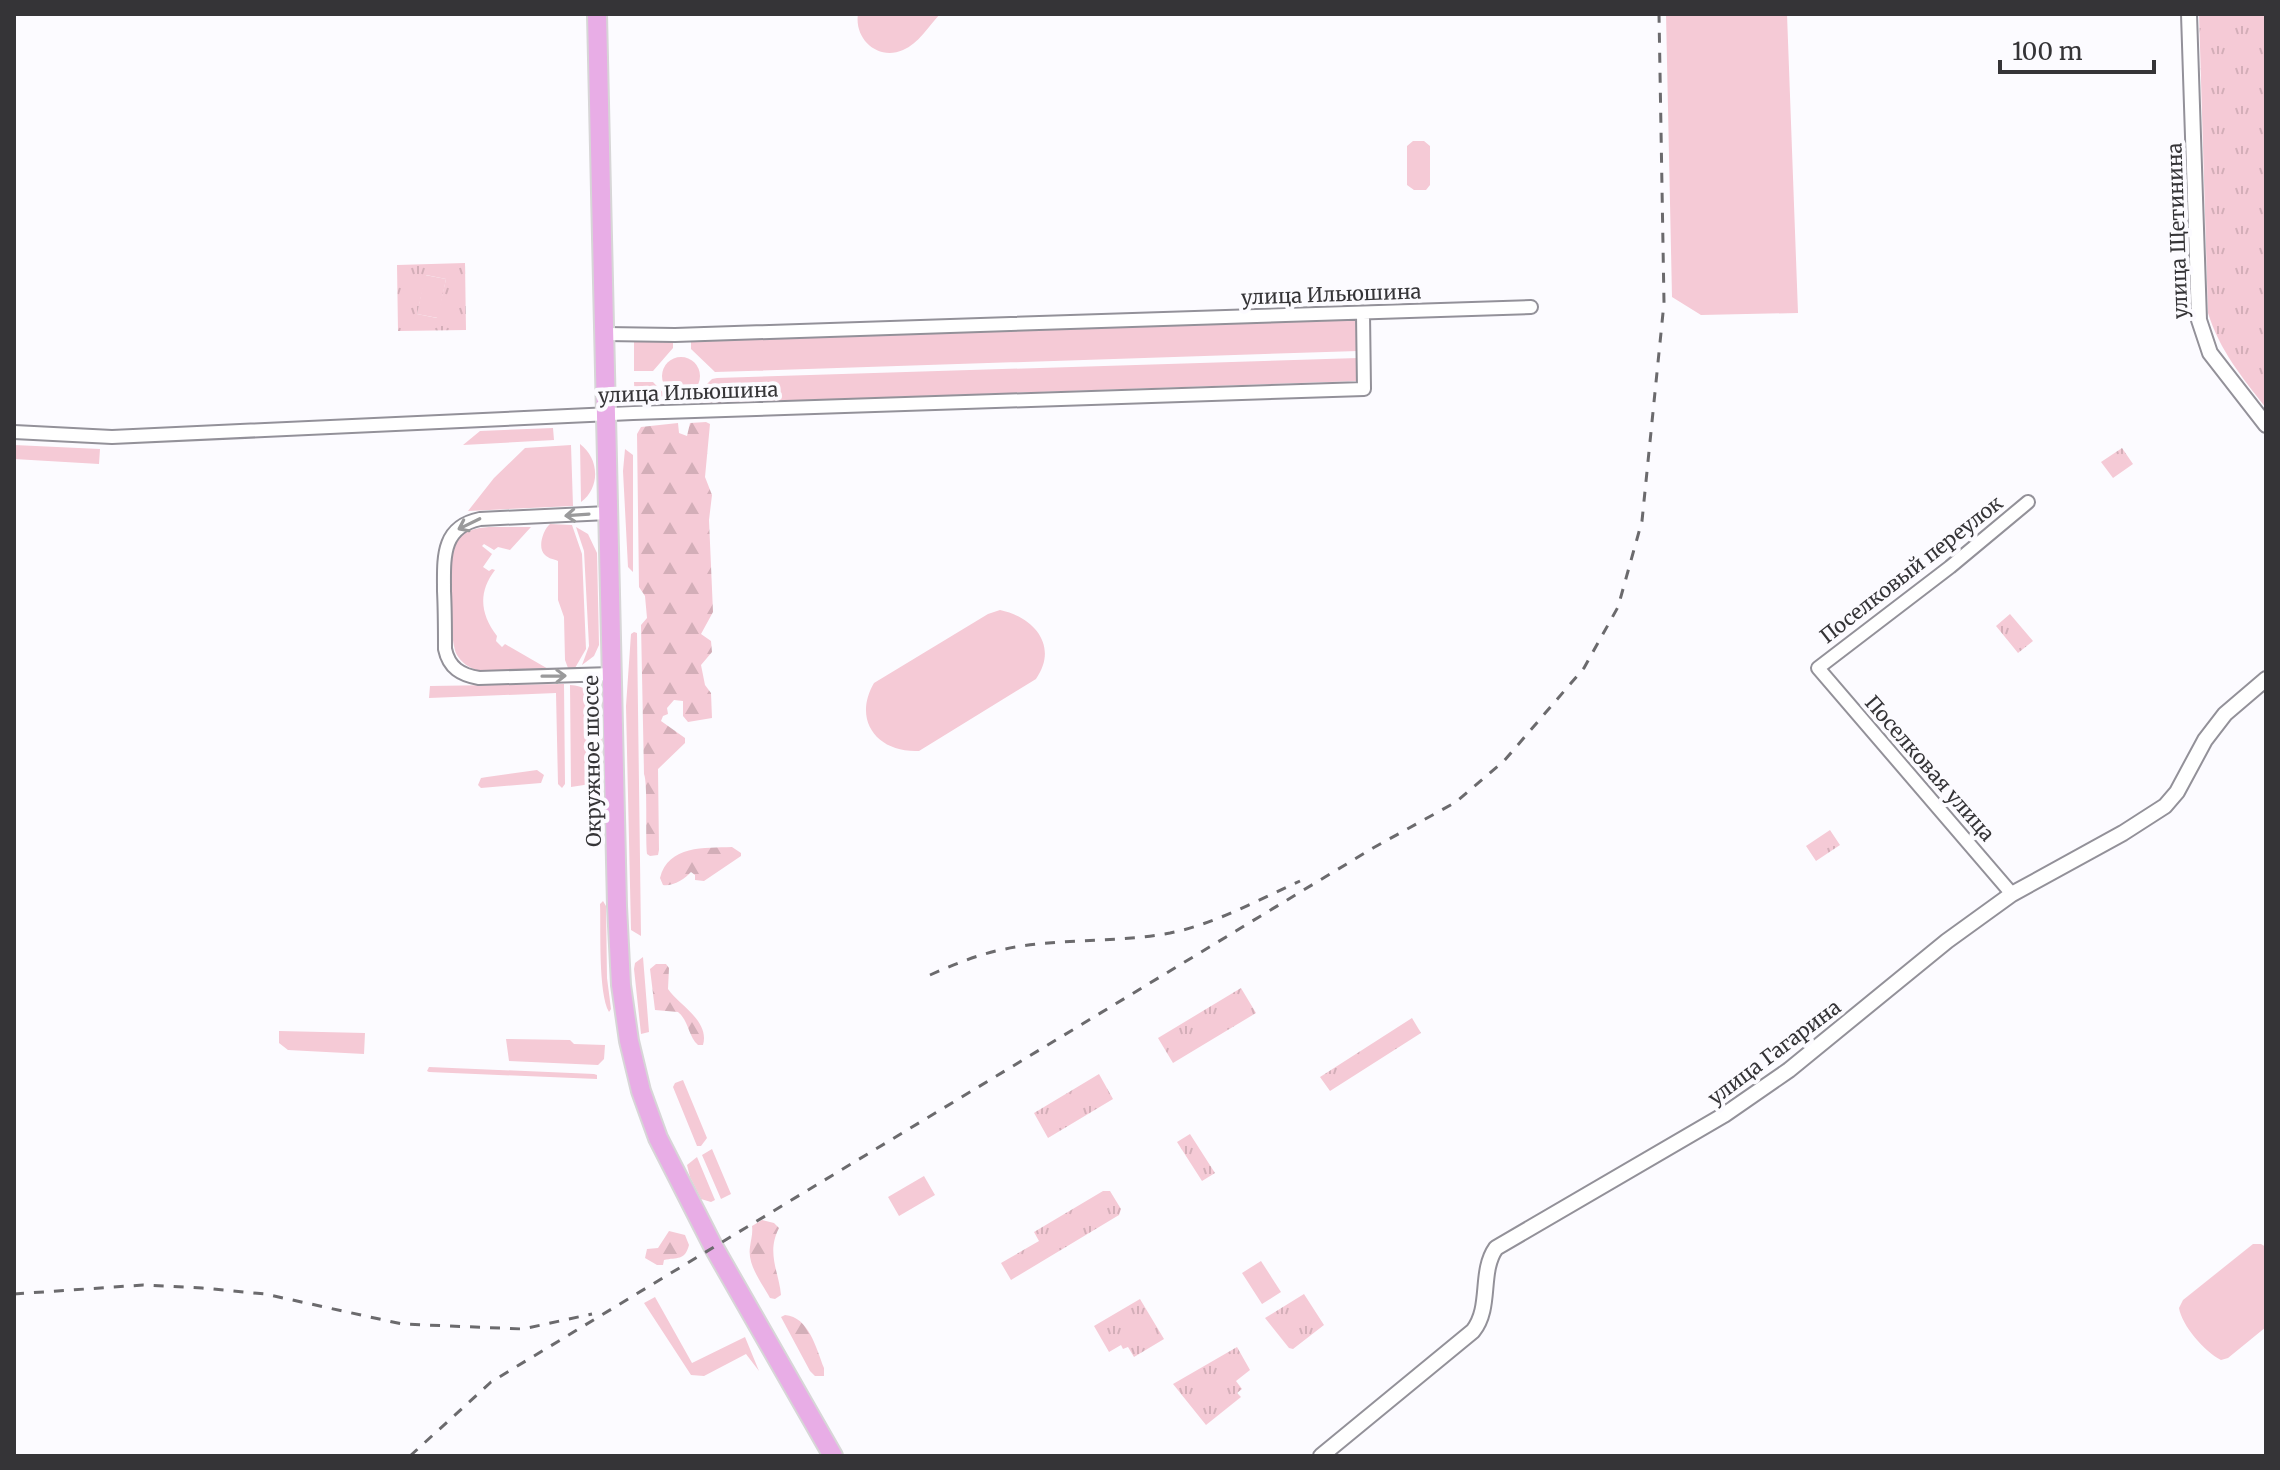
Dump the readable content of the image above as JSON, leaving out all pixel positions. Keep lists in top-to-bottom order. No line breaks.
{"streets":{"main road":["Окружное шоссе"],"street":["улица Щетинина","улица Ильюшина","Поселковый переулок","Поселковая улица","улица Гагарина"]},"crossings":[["улица Ильюшина","Окружное шоссе"],["Поселковый переулок","Поселковая улица"],["Поселковая улица","улица Гагарина"]],"scale_bar":"100 m"}
